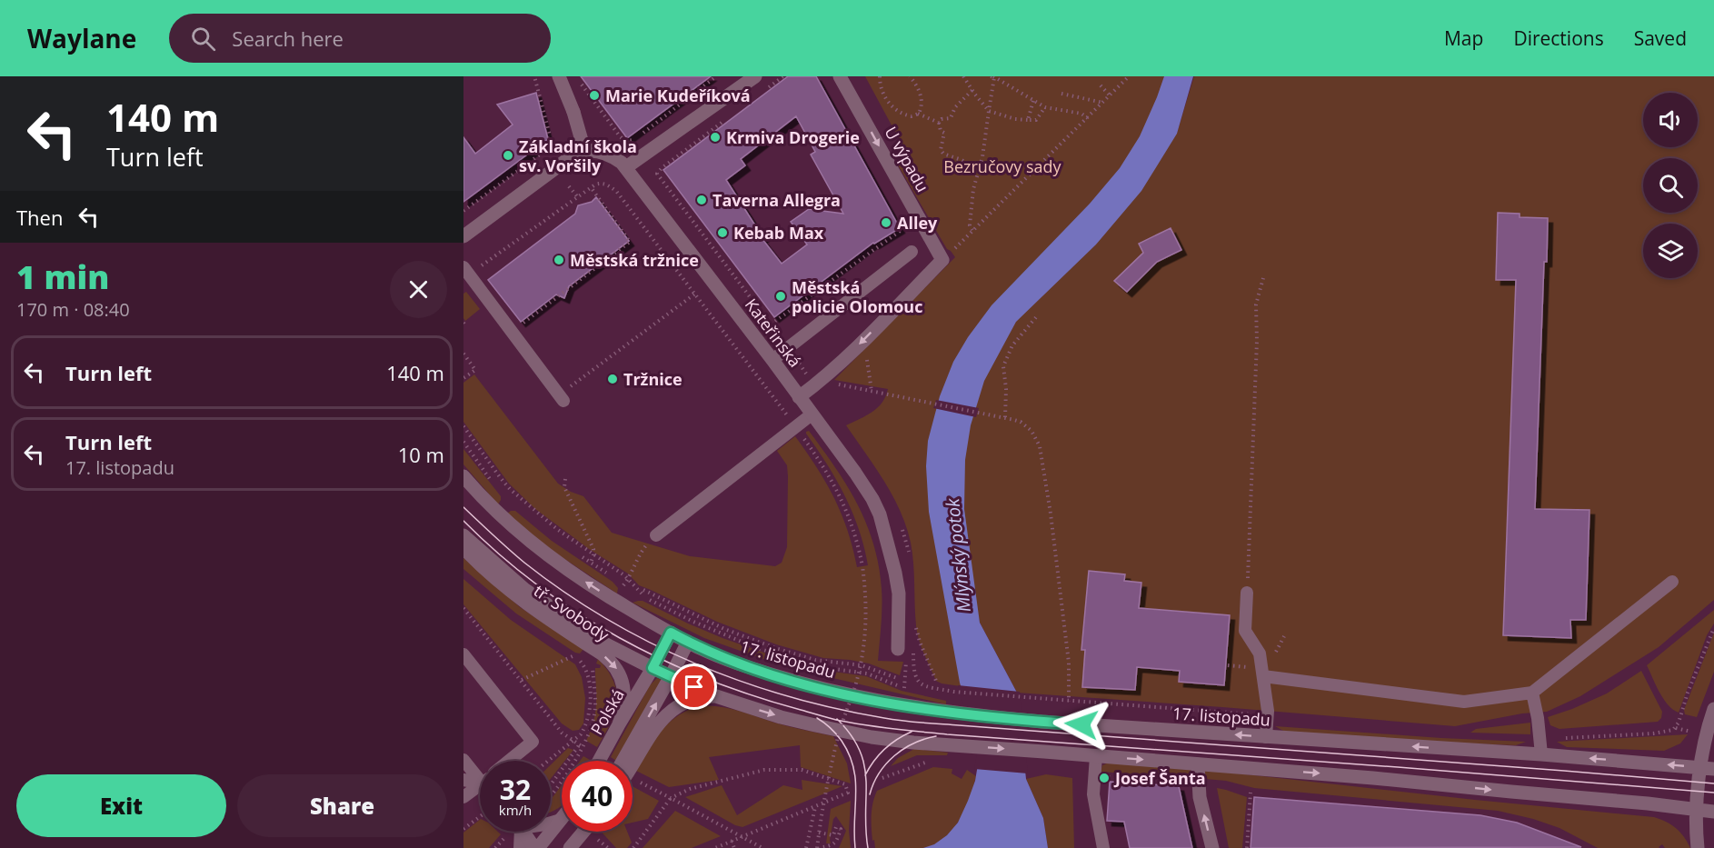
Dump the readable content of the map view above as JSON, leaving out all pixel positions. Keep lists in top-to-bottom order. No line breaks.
{"streets":{"street":["U výpadu","Kateřinská","tř. Svobody","17. listopadu","Polská"]},"crossings":[["tř. Svobody","17. listopadu"],["tř. Svobody","Polská"],["17. listopadu","Polská"]],"one_way":["U výpadu"],"water":["Mlýnský potok"],"parks":["Bezručovy sady"],"places":["Marie Kudeříková","Krmiva Drogerie","Základní škola sv. Voršily","Taverna Allegra","Alley","Kebab Max","Městská tržnice","Městská policie Olomouc","Tržnice","Josef Šanta"],"page":{"header":"Waylane","search":"Search here","nav":["Map","Directions","Saved"],"turn":["140 m","Turn left"],"then":"Then","heading":["1 min","170 m · 08:40"],"list":[{"name":"Turn left","value":"140 m"},{"name":"Turn left","note":"17. listopadu","value":"10 m"}],"speed":"32 km/h","limit":"40","buttons":["Exit","Share"]}}
